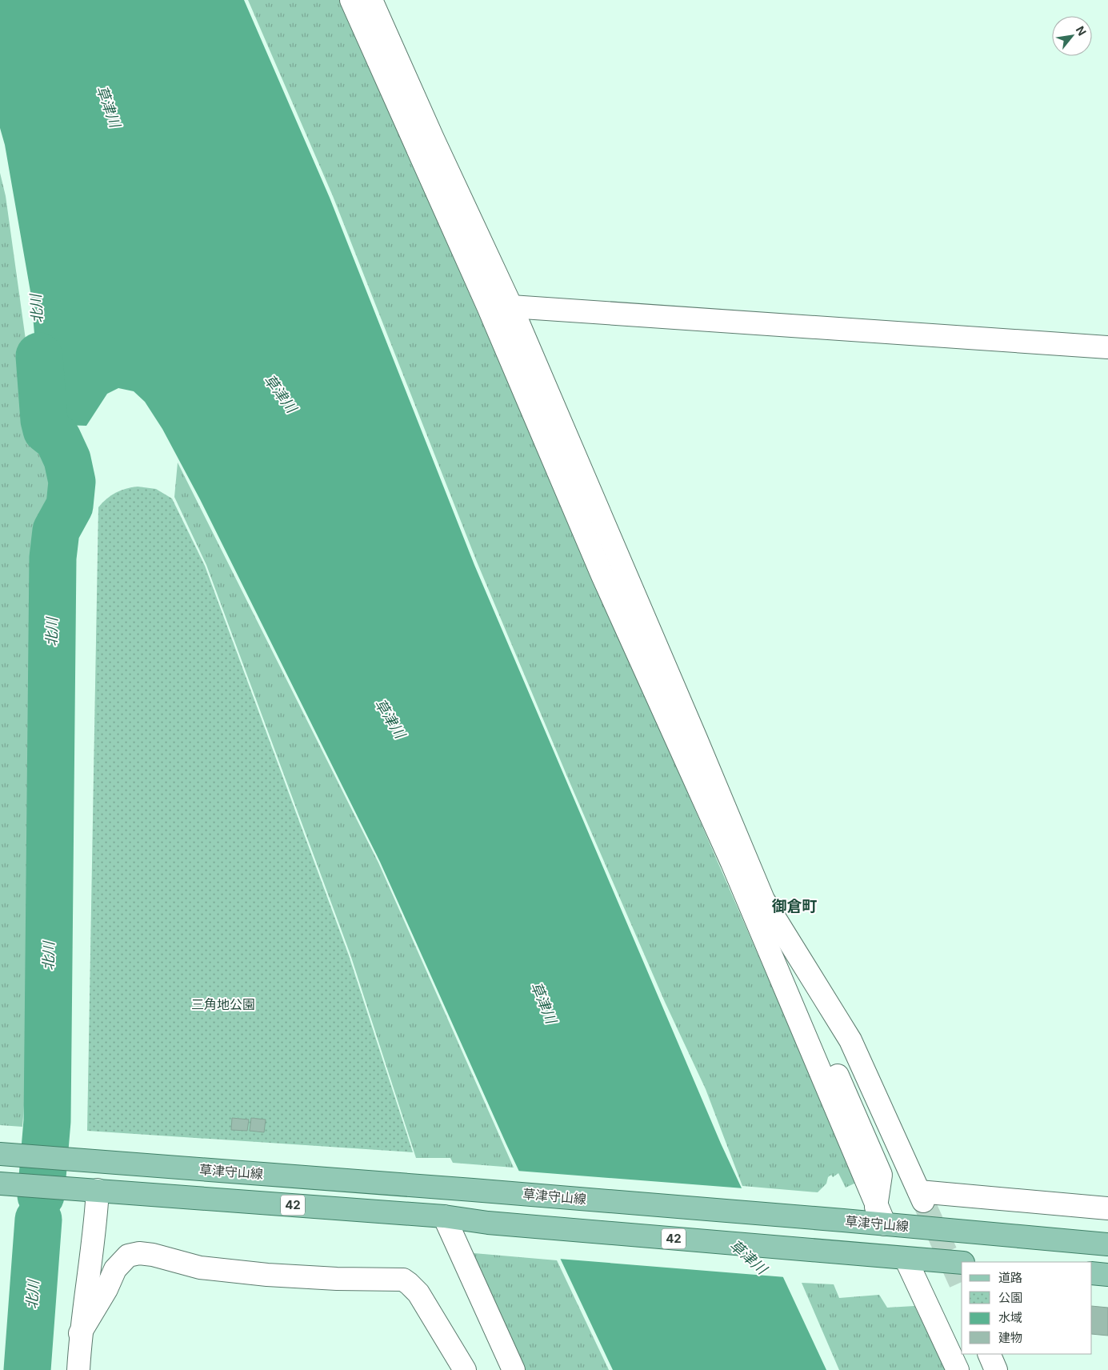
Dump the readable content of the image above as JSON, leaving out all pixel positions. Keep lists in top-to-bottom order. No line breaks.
{"streets":{"main road":["草津守山線","42"]},"districts":["御倉町"],"water":["草津川","北川"],"parks":["三角地公園"],"legend":["道路","公園","水域","建物"],"north":"top right"}
